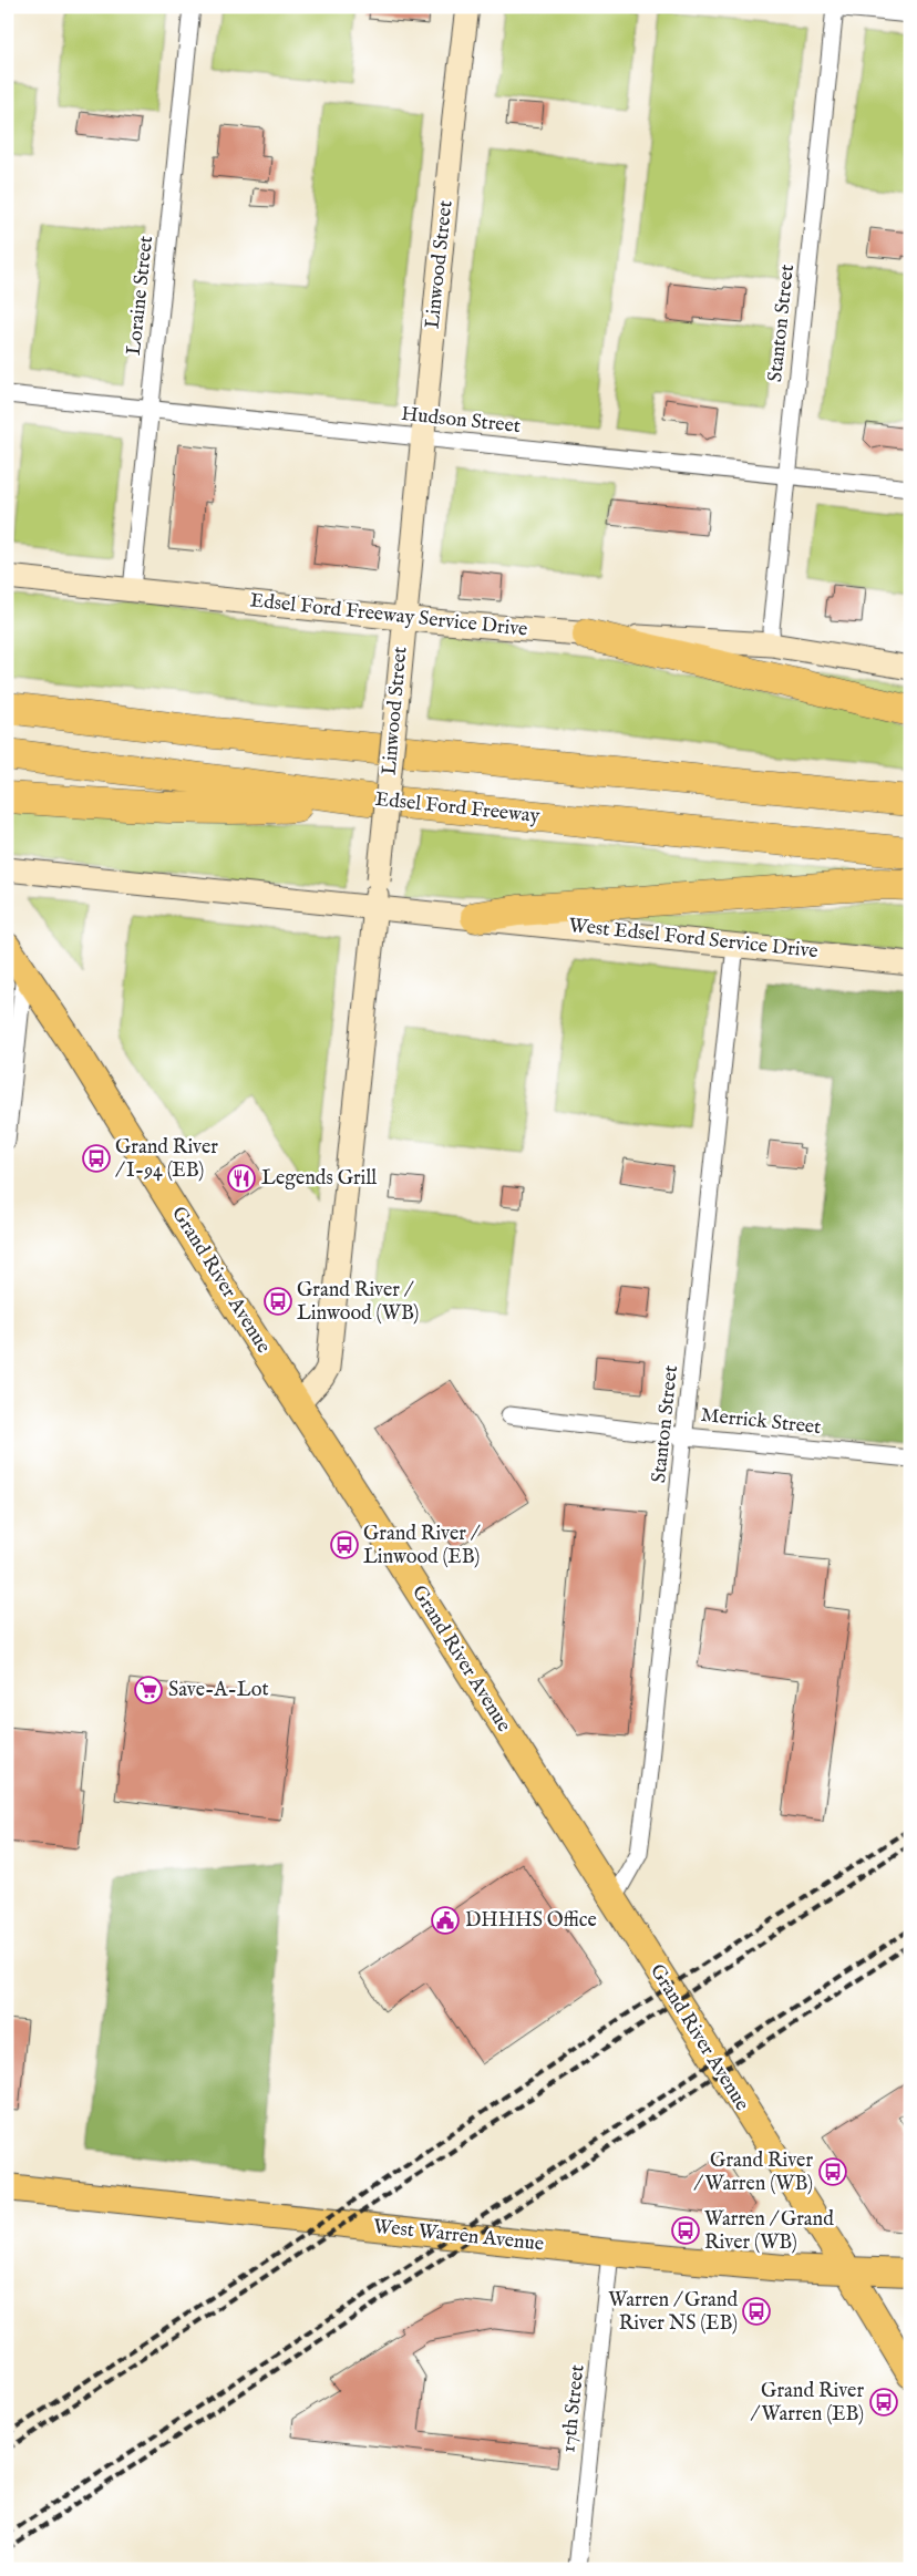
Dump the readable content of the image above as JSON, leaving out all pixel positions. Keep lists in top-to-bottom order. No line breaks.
{"streets":{"highway":["Edsel Ford Freeway"],"main road":["Grand River Avenue","West Warren Avenue"],"street":["Linwood Street","Loraine Street","Stanton Street","Hudson Street","Edsel Ford Freeway Service Drive","West Edsel Ford Service Drive","Merrick Street","17th Street"]},"crossings":[["Linwood Street","Hudson Street"],["Linwood Street","Edsel Ford Freeway Service Drive"],["Linwood Street","Grand River Avenue"],["Loraine Street","Hudson Street"],["Loraine Street","Edsel Ford Freeway Service Drive"],["Stanton Street","Hudson Street"],["Stanton Street","Edsel Ford Freeway Service Drive"],["Stanton Street","West Edsel Ford Service Drive"],["Stanton Street","Grand River Avenue"],["Stanton Street","Merrick Street"],["Grand River Avenue","West Warren Avenue"],["West Warren Avenue","17th Street"]],"places":{"bus stop":["Grand River / I-94 (EB)","Grand River / Linwood (WB)","Grand River / Linwood (EB)","Grand River / Warren (WB)","Warren / Grand River (WB)","Warren / Grand River NS (EB)","Grand River / Warren (EB)"],"restaurant":["Legends Grill"],"supermarket":["Save-A-Lot"],"public building":["DHHHS Office"]}}
